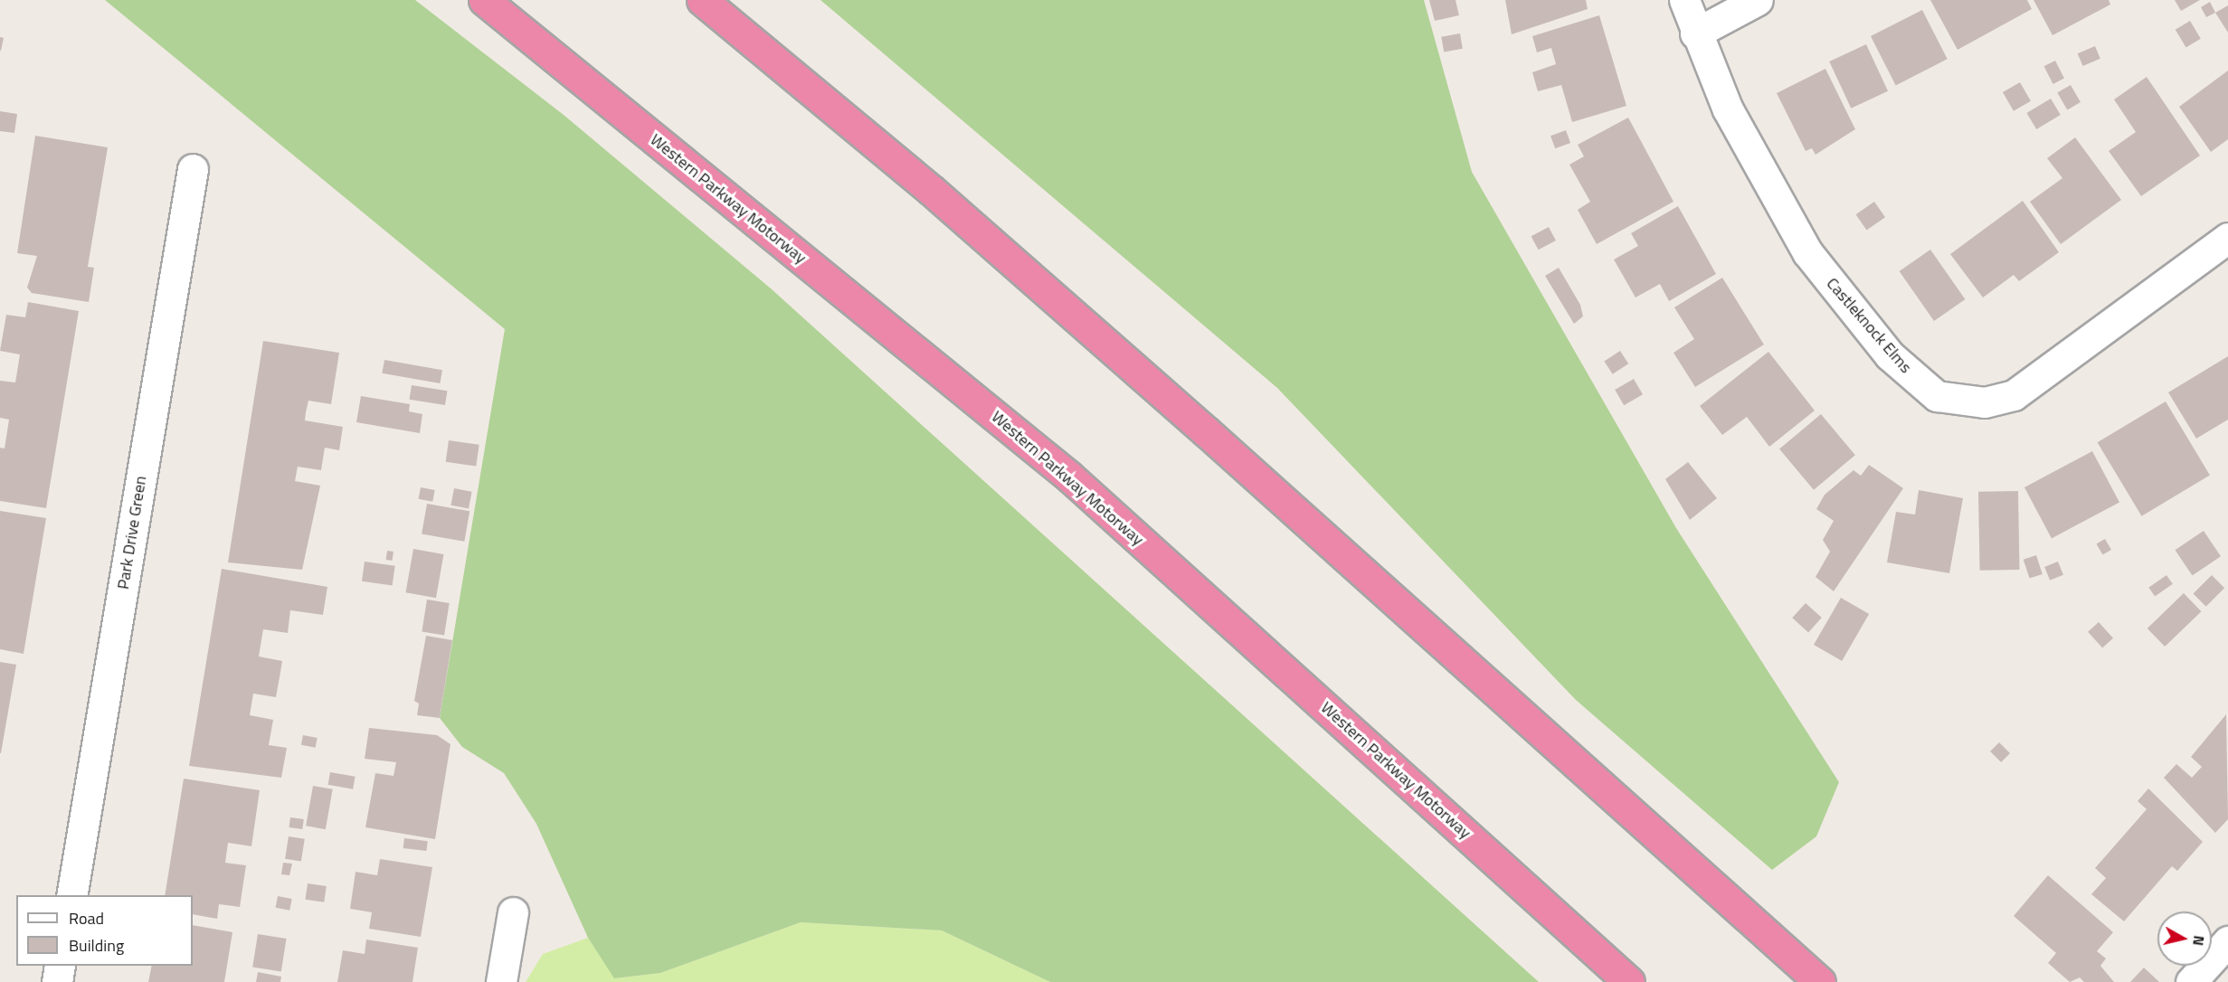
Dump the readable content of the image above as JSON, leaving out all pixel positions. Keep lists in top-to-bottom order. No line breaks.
{"streets":{"highway":["Western Parkway Motorway"],"street":["Castleknock Elms","Park Drive Green"]},"legend":["Road","Building"],"north":"right"}
